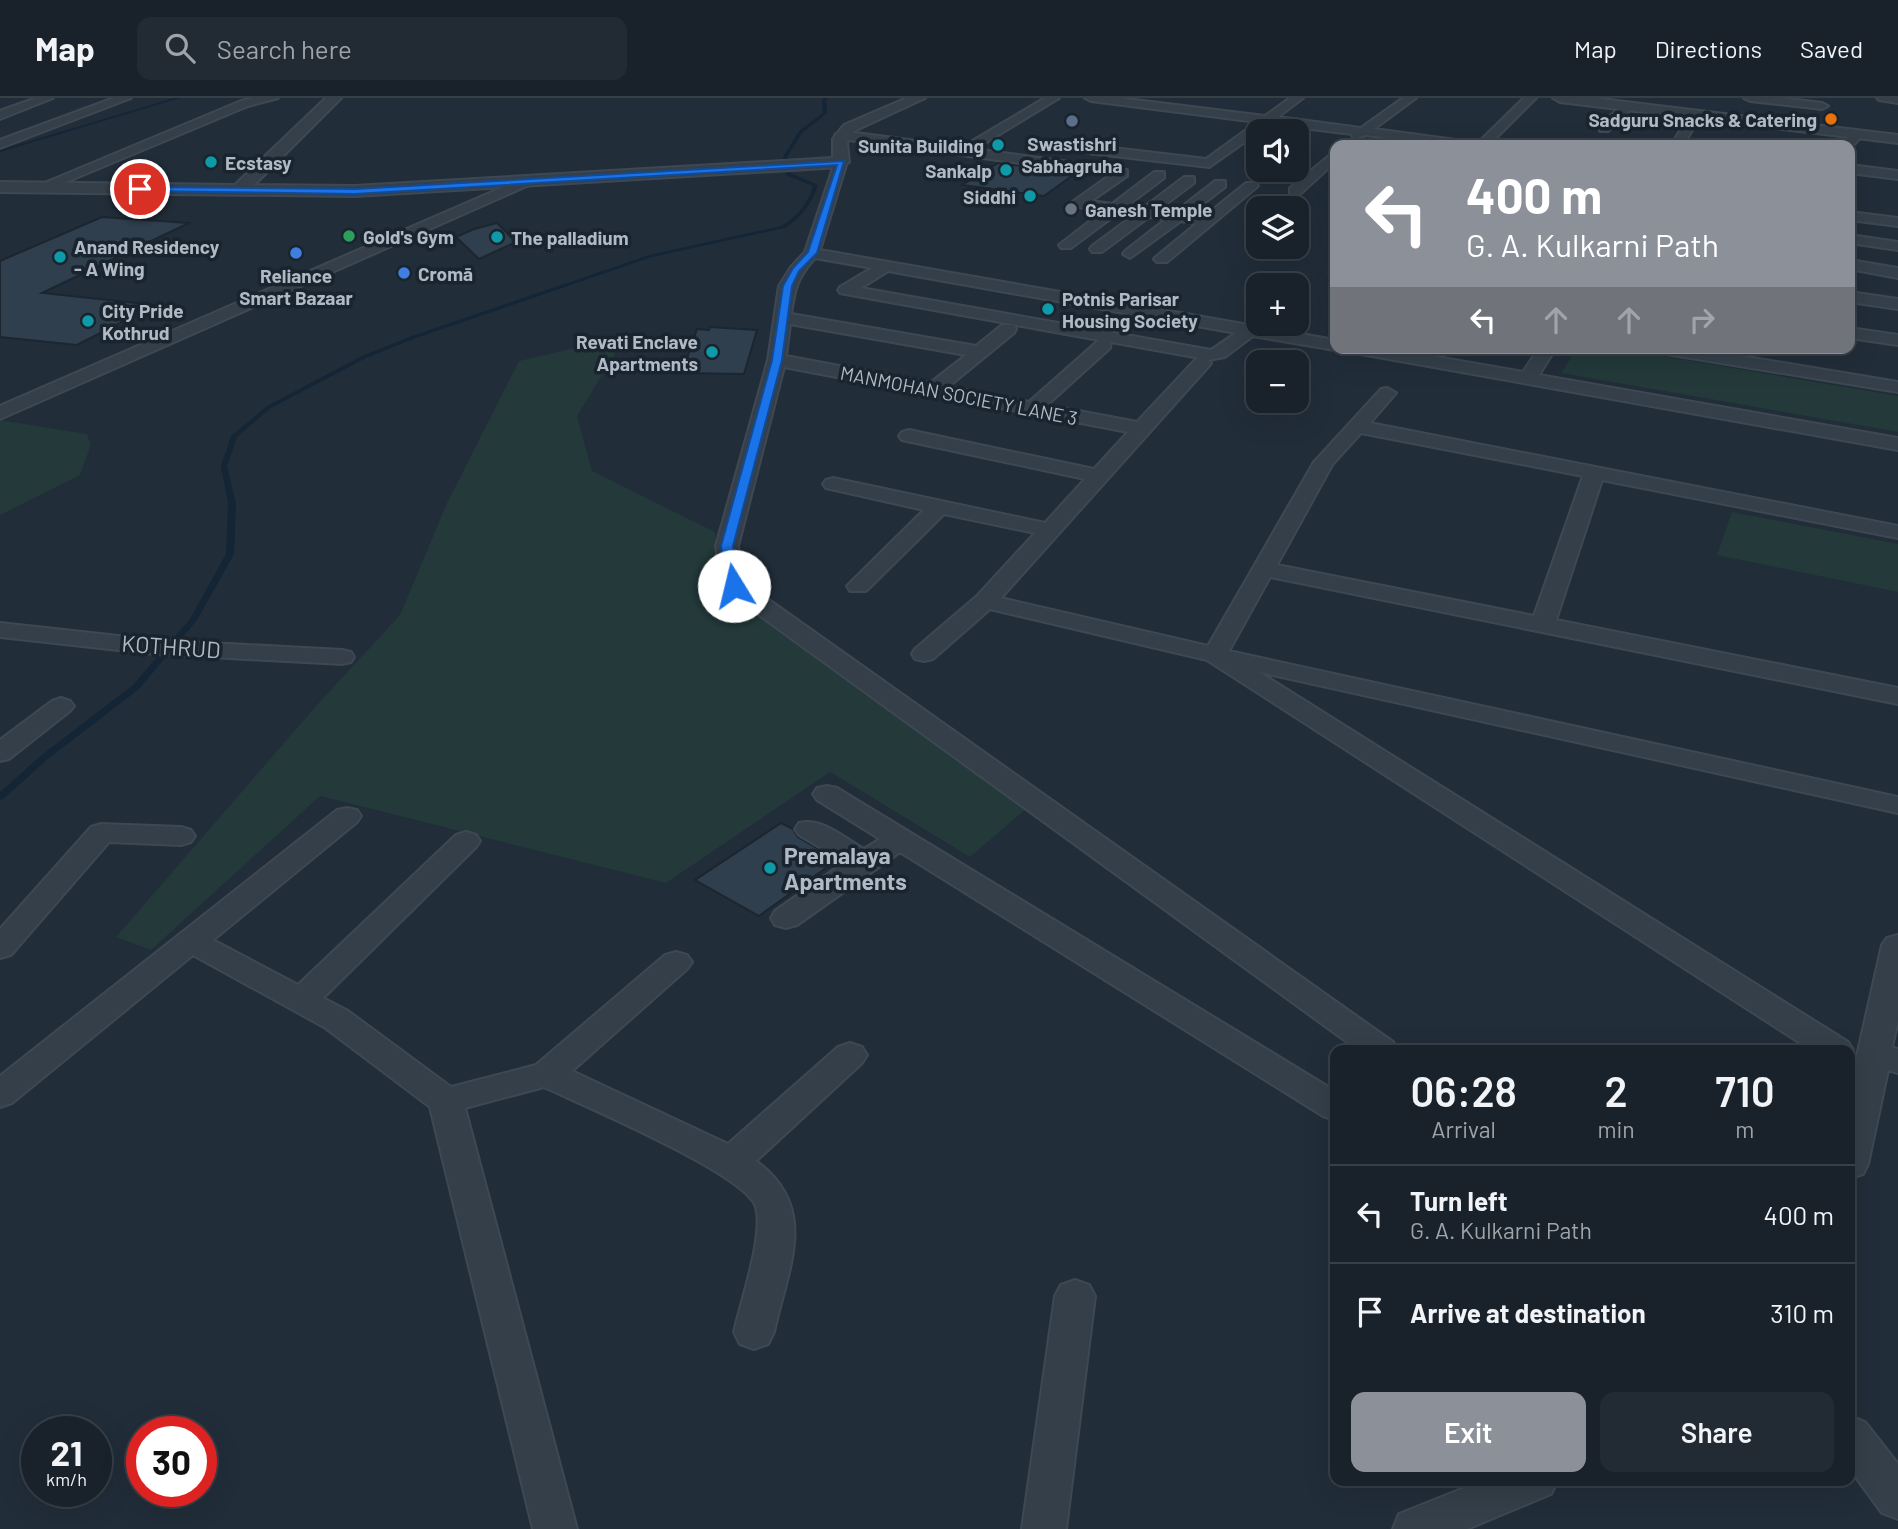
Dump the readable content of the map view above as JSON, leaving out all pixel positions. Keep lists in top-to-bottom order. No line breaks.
{"streets":{"street":["MANMOHAN SOCIETY LANE 3","KOTHRUD"]},"places":["Sadguru Snacks & Catering","Swastishri Sabhagruha","Sunita Building","Ecstasy","Sankalp","Siddhi","Ganesh Temple","Gold's Gym","The palladium","Reliance Smart Bazaar","Anand Residency - A Wing","Cromā","Potnis Parisar Housing Society","City Pride Kothrud","Revati Enclave Apartments","Premalaya Apartments"],"page":{"header":"Map","search":"Search here","nav":["Map","Directions","Saved"],"map_buttons":["+","−"],"turn":["400 m","G. A. Kulkarni Path"],"eta":["06:28","Arrival","2","min","710","m"],"list":[{"name":"Turn left","note":"G. A. Kulkarni Path","value":"400 m"},{"name":"Arrive at destination","value":"310 m"}],"buttons":["Exit","Share"],"speed":"21 km/h","limit":"30"}}
